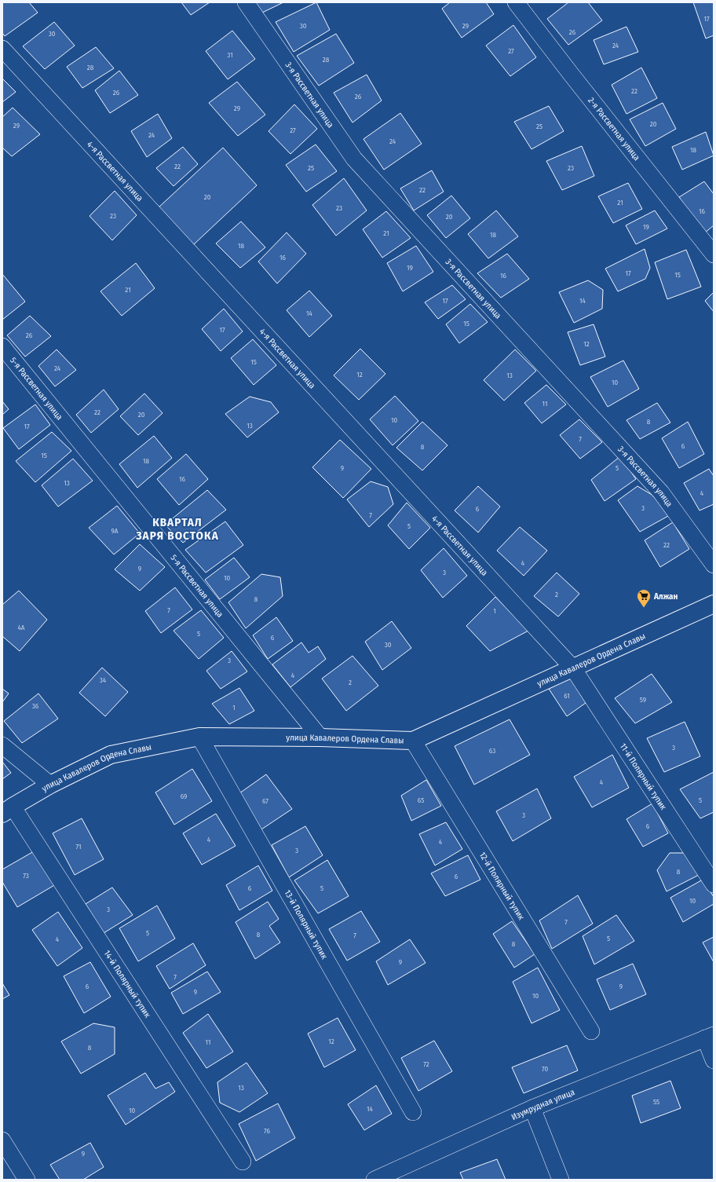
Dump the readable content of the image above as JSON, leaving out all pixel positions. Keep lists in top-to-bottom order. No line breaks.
{"streets":{"street":["3-я Рассветная улица","2-я Рассветная улица","4-я Рассветная улица","5-я Рассветная улица","улица Кавалеров Ордена Славы","11-й Полярный тупик","12-й Полярный тупик","13-й Полярный тупик","14-й Полярный тупик","Изумрудная улица"]},"crossings":[["4-я Рассветная улица","улица Кавалеров Ордена Славы"],["4-я Рассветная улица","11-й Полярный тупик"],["5-я Рассветная улица","улица Кавалеров Ордена Славы"],["улица Кавалеров Ордена Славы","11-й Полярный тупик"],["улица Кавалеров Ордена Славы","12-й Полярный тупик"],["улица Кавалеров Ордена Славы","13-й Полярный тупик"],["улица Кавалеров Ордена Славы","14-й Полярный тупик"]],"districts":["КВАРТАЛ ЗАРЯ ВОСТОКА"],"places":{"supermarket":["Алжан"]},"house_numbers":["17","30","29","26","30","24","27","31","28","28","22","26","26","29","20","29","25","27","24","24","18","22","25","23","22","20","21","23","16","23","20","19","21","18","18","16","19","17","15","16","21","17","14","14","15","17","26","12","15","24","12","13","10","11","22","20","10","8","13","17","7","6","8","15","18","9","5","16","13","4","3","6","7","5","9А","22","4","9","3","10","2","8","7","1","4А","5","6","30","3","4","34","2","61","59","36","1","3","63","4","69","65","5","67","3","6","4","4","71","3","8","73","6","6","5","10","3","7","5","8","7","5","4","8","9","7","6","9","9","10","12","11","8","72","70","13","55","14","10","76","9"]}
